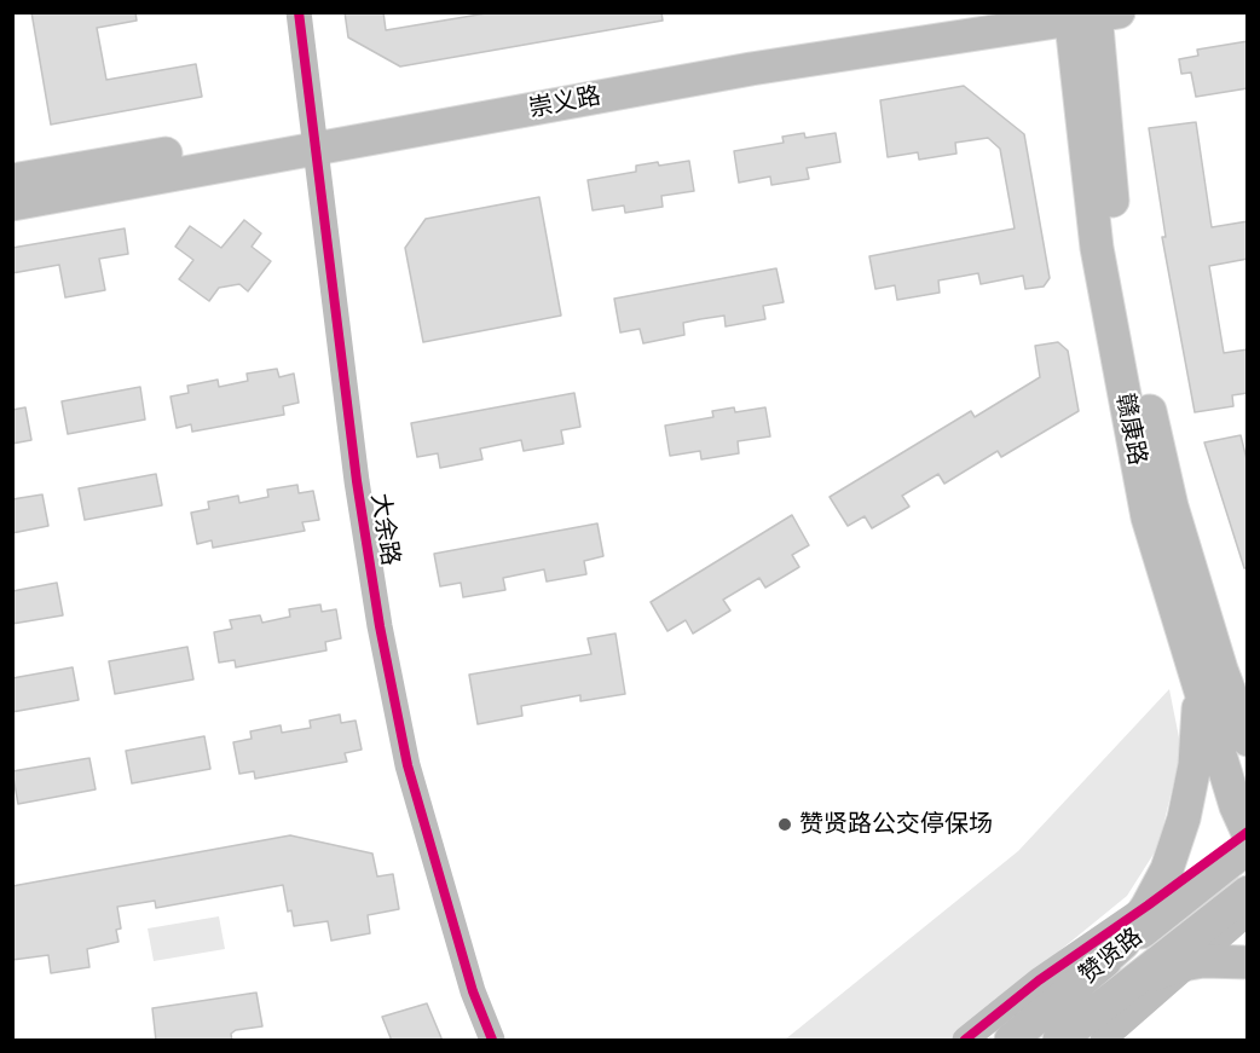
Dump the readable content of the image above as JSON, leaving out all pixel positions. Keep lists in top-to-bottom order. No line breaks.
{"streets":{"main road":["崇义路","赣康路","赞贤路"],"street":["大余路"]},"crossings":[["崇义路","赣康路"],["崇义路","大余路"]],"places":["赞贤路公交停保场"]}
